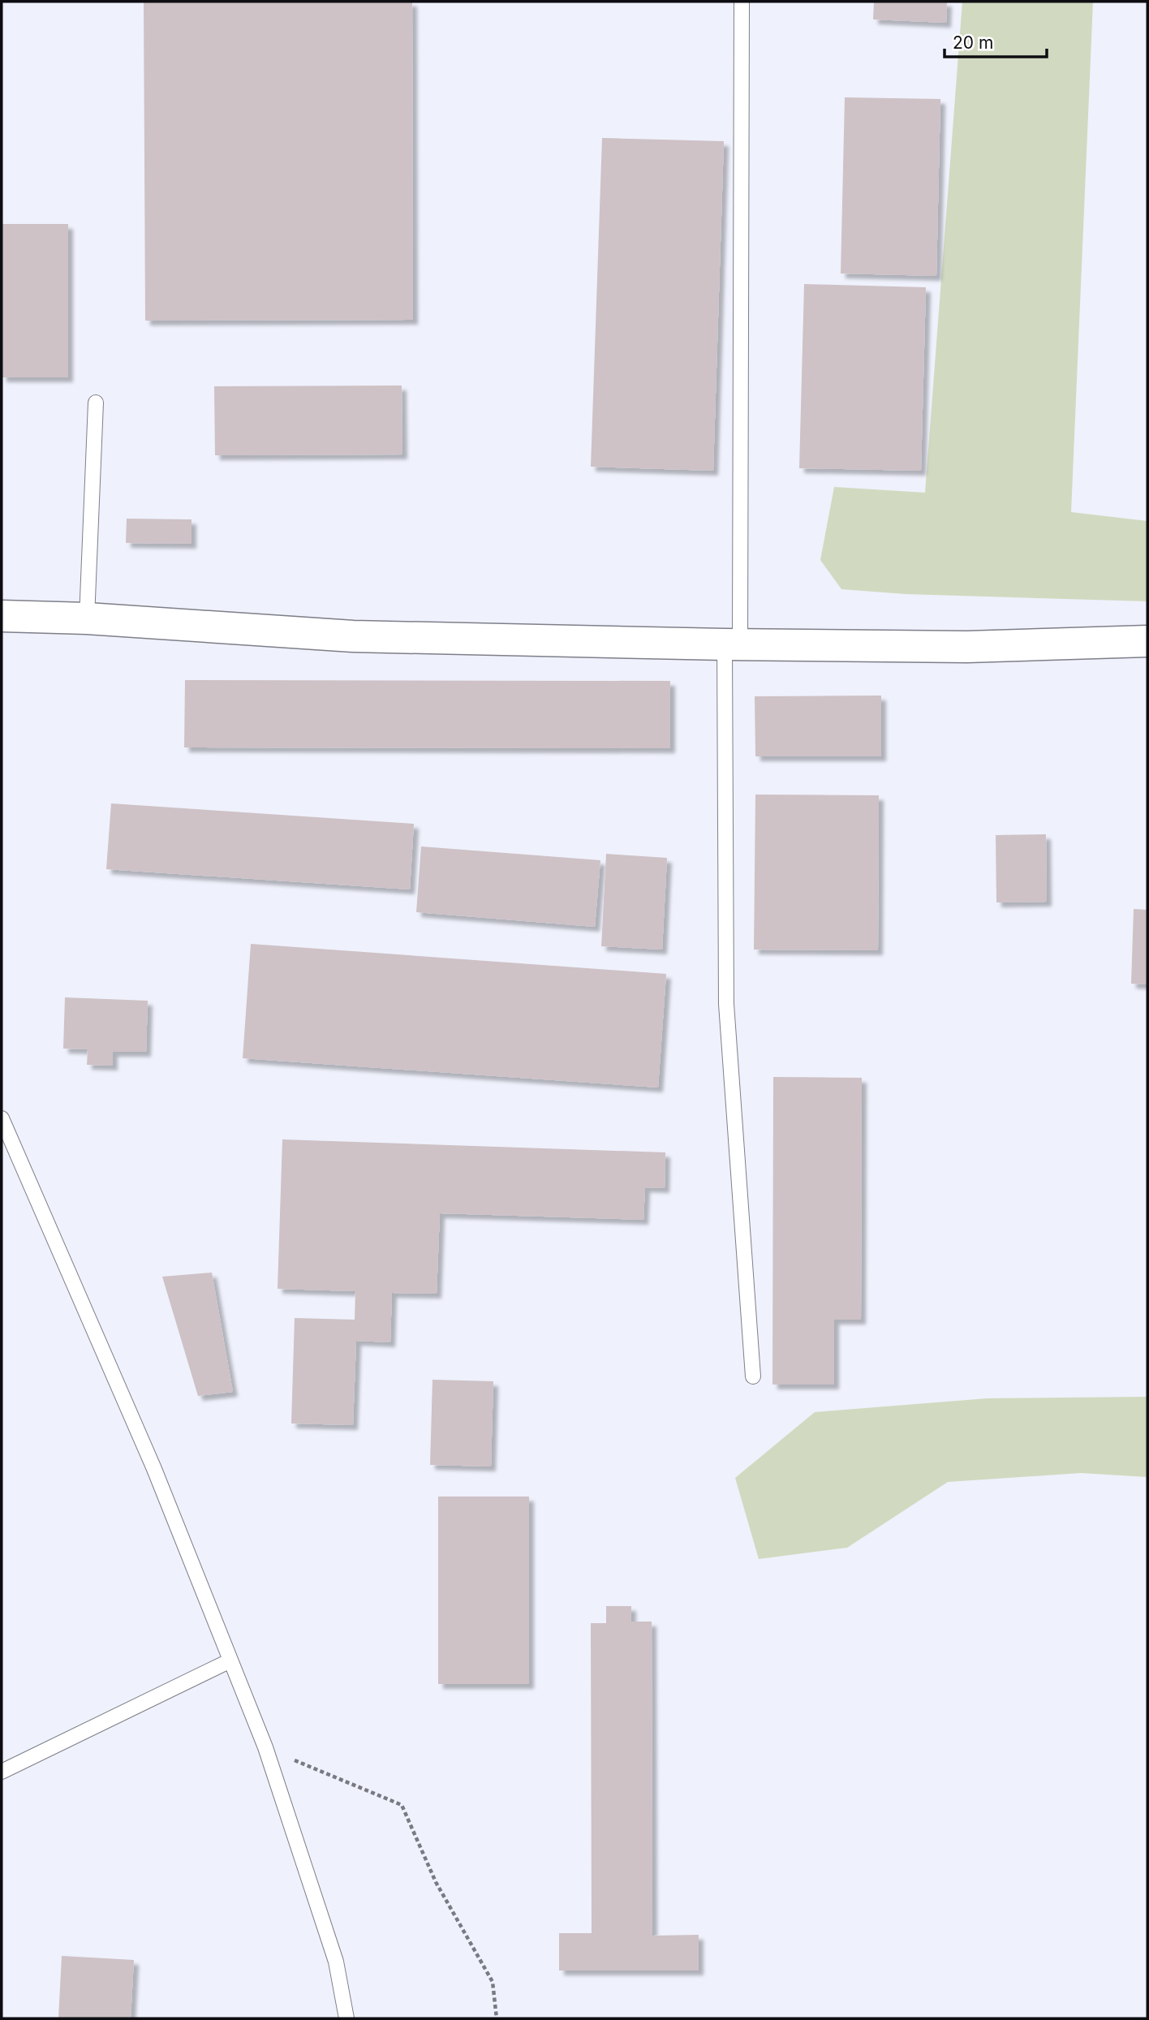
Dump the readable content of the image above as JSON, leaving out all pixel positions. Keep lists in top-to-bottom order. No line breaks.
{"scale_bar":"20 m"}
